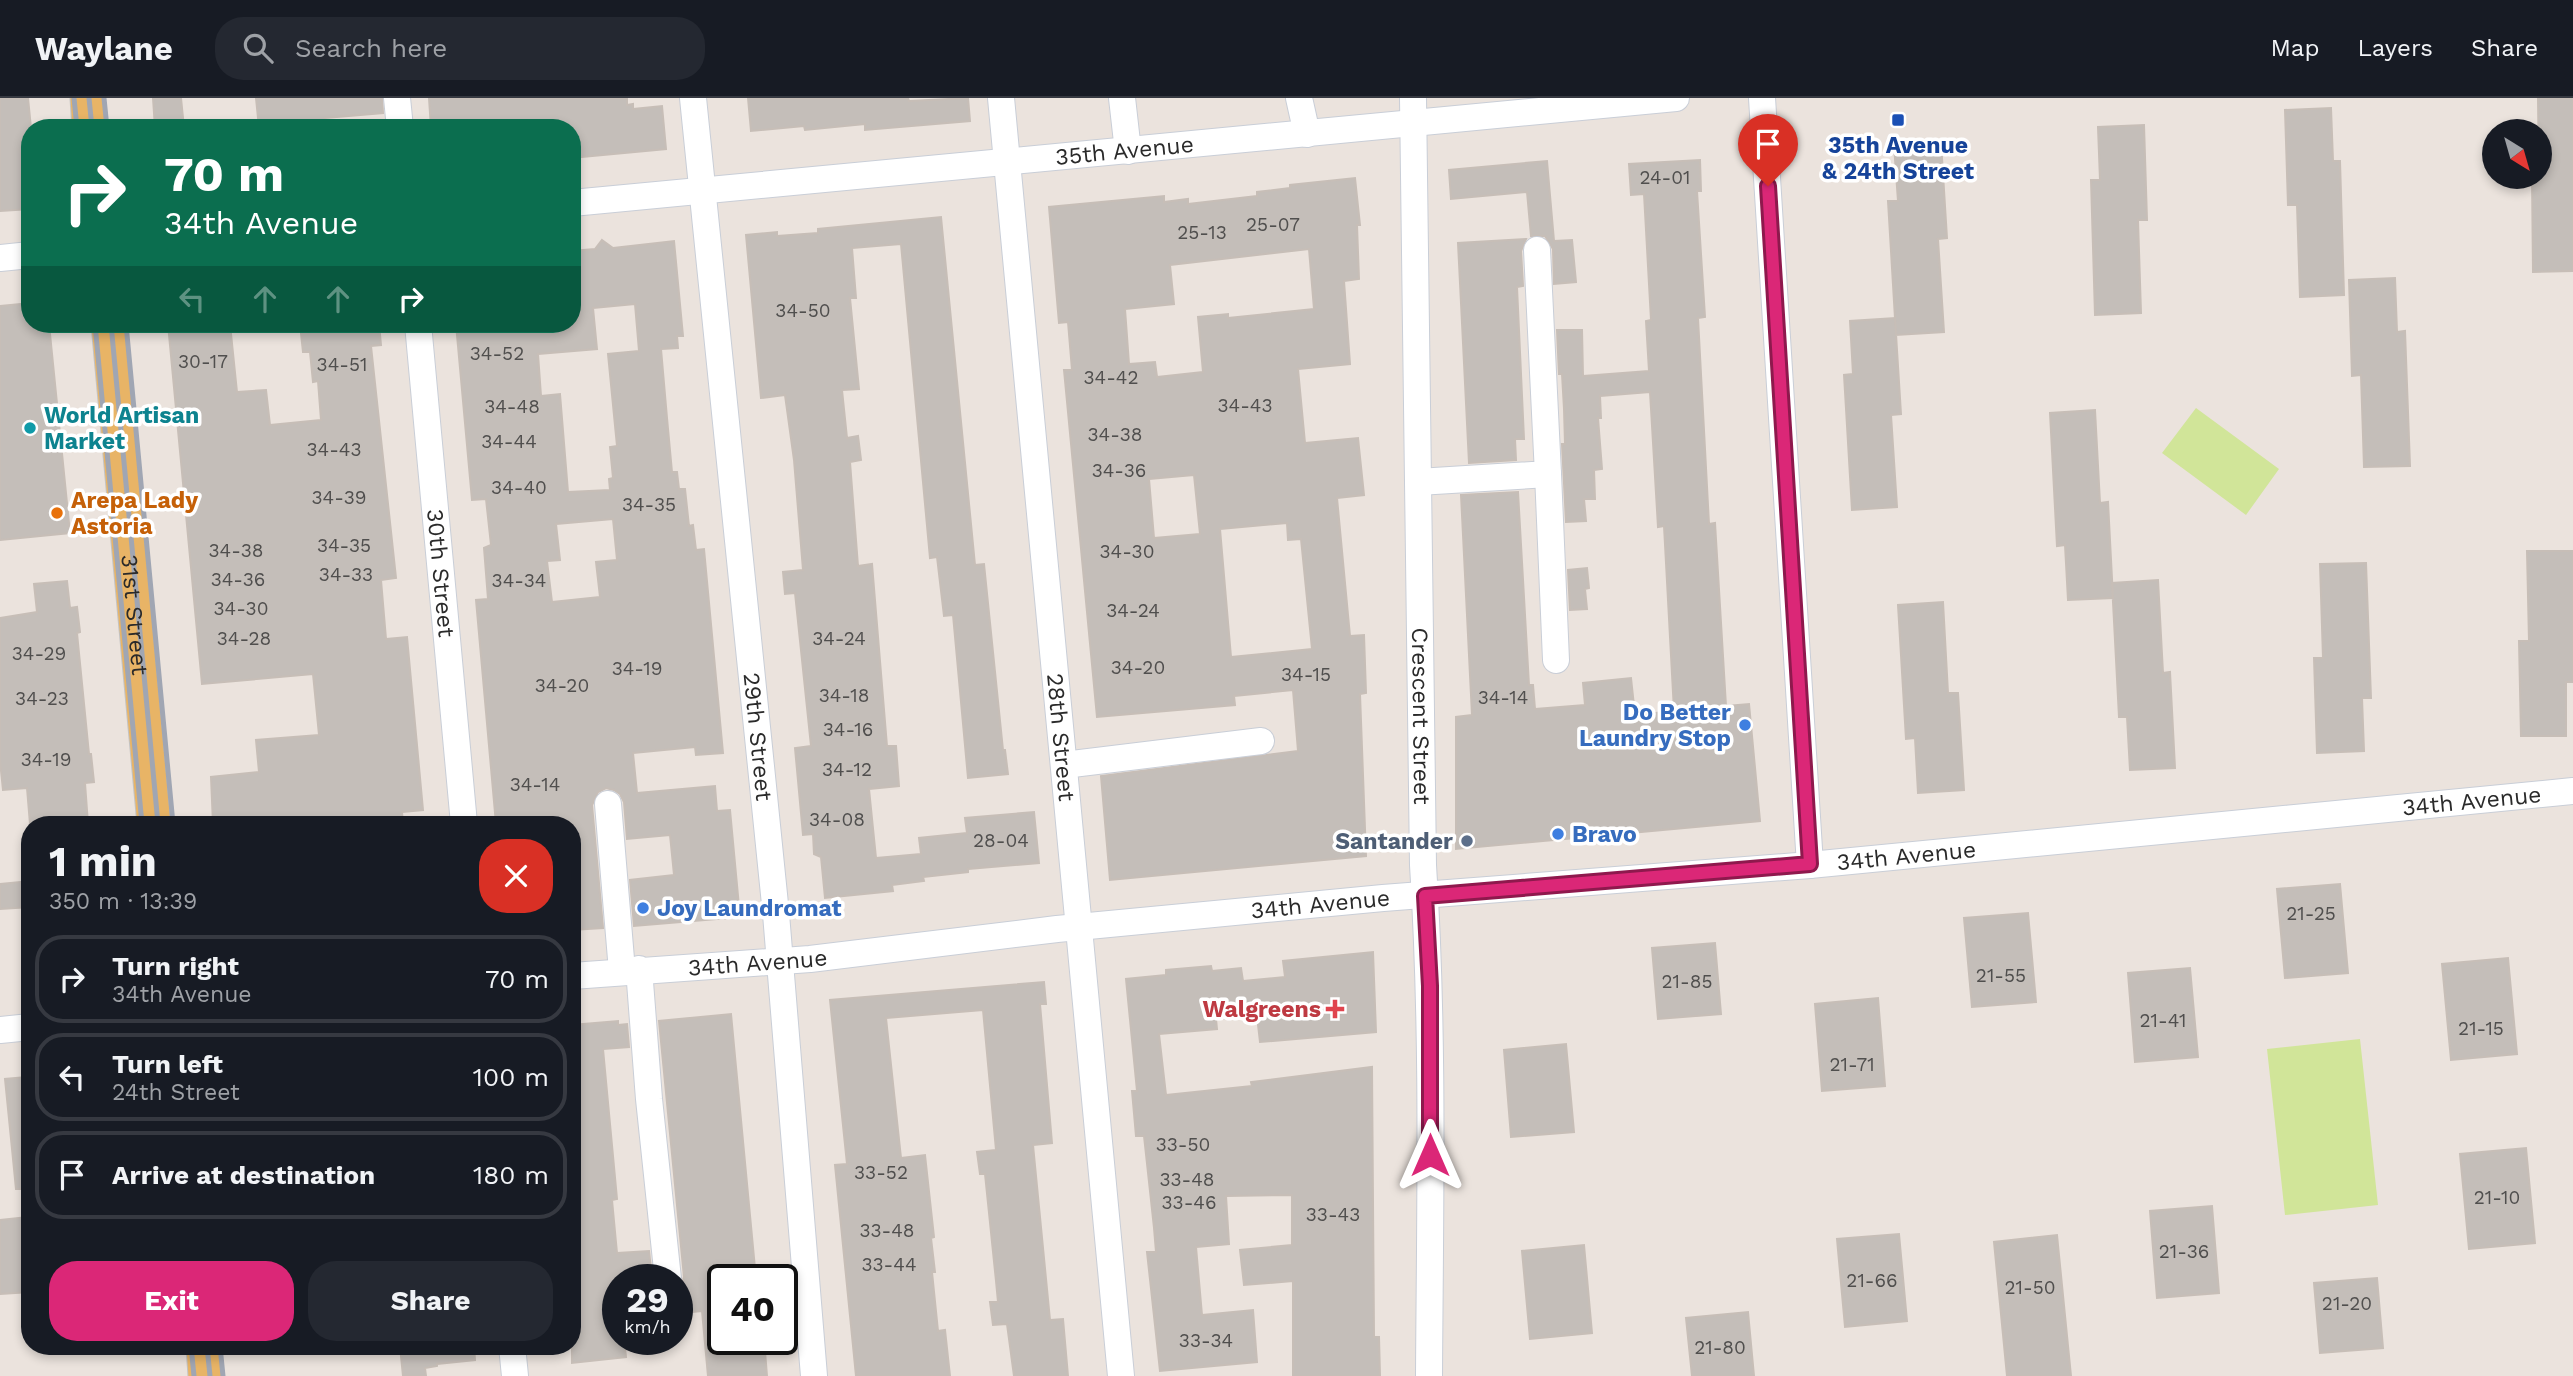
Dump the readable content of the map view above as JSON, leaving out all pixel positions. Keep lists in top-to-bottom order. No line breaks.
{"streets":{"main road":["31st Street"],"street":["35th Avenue","30th Street","Crescent Street","29th Street","28th Street","34th Avenue"]},"crossings":[["35th Avenue","Crescent Street"],["35th Avenue","29th Street"],["35th Avenue","28th Street"],["Crescent Street","34th Avenue"],["29th Street","34th Avenue"],["28th Street","34th Avenue"]],"places":{"transit":["35th Avenue & 24th Street"],"other":["World Artisan Market","Arepa Lady Astoria","Do Better Laundry Stop","Bravo","Santander","Joy Laundromat"],"health":["Walgreens"]},"house_numbers":["24-01","25-07","25-13","34-50","34-52","30-17","34-51","34-42","34-43","34-48","34-38","34-44","34-43","34-36","34-40","34-39","34-35","34-35","34-38","34-30","34-33","34-36","34-34","34-30","34-24","34-28","34-24","34-29","34-20","34-19","34-15","34-20","34-18","34-14","34-23","34-16","34-19","34-12","34-14","34-08","28-04","21-25","21-55","21-85","21-41","21-15","21-71","33-50","33-52","33-48","21-10","33-46","33-43","33-48","21-36","33-44","21-66","21-50","21-20","33-34","21-80"],"north":"bottom right","page":{"header":"Waylane","search":"Search here","nav":["Map","Layers","Share"],"turn":["70 m","34th Avenue"],"heading":["1 min","350 m · 13:39"],"list":[{"name":"Turn right","note":"34th Avenue","value":"70 m"},{"name":"Turn left","note":"24th Street","value":"100 m"},{"name":"Arrive at destination","value":"180 m"}],"buttons":["Exit","Share"],"speed":"29 km/h","limit":"40"}}
